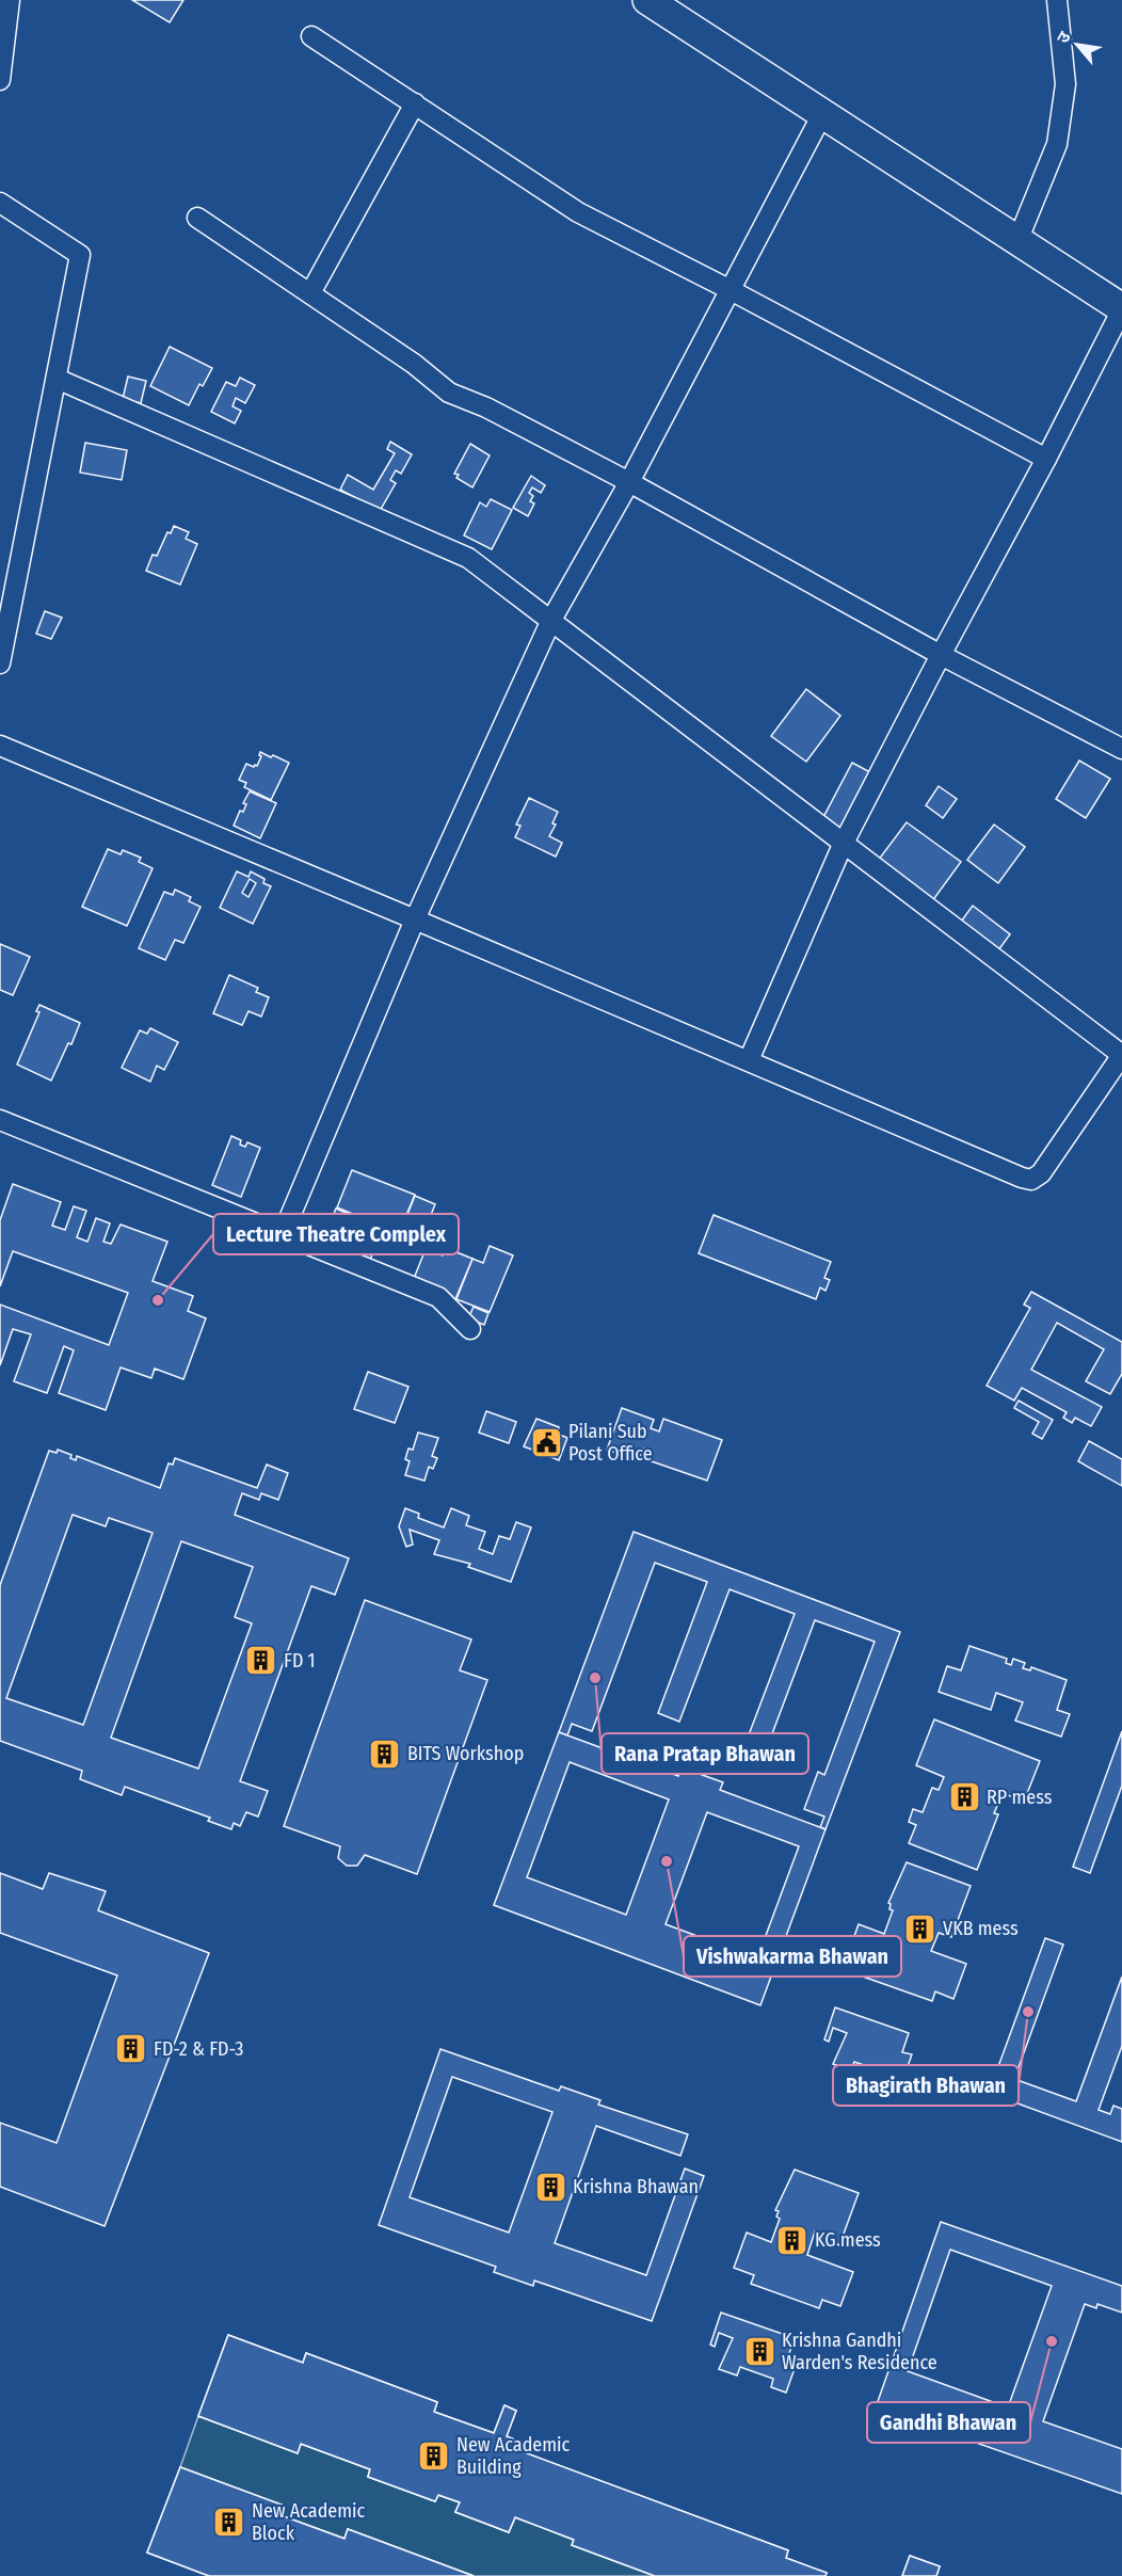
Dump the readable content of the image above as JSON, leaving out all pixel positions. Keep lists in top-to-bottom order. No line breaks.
{"places":{"other":["Lecture Theatre Complex","Rana Pratap Bhawan","Vishwakarma Bhawan","Bhagirath Bhawan","Gandhi Bhawan"],"public building":["Pilani Sub Post Office"],"building":["FD 1","BITS Workshop","RP mess","VKB mess","FD-2 & FD-3","Krishna Bhawan","KG mess","Krishna Gandhi Warden's Residence","New Academic Building","New Academic Block"]},"north":"top left"}
